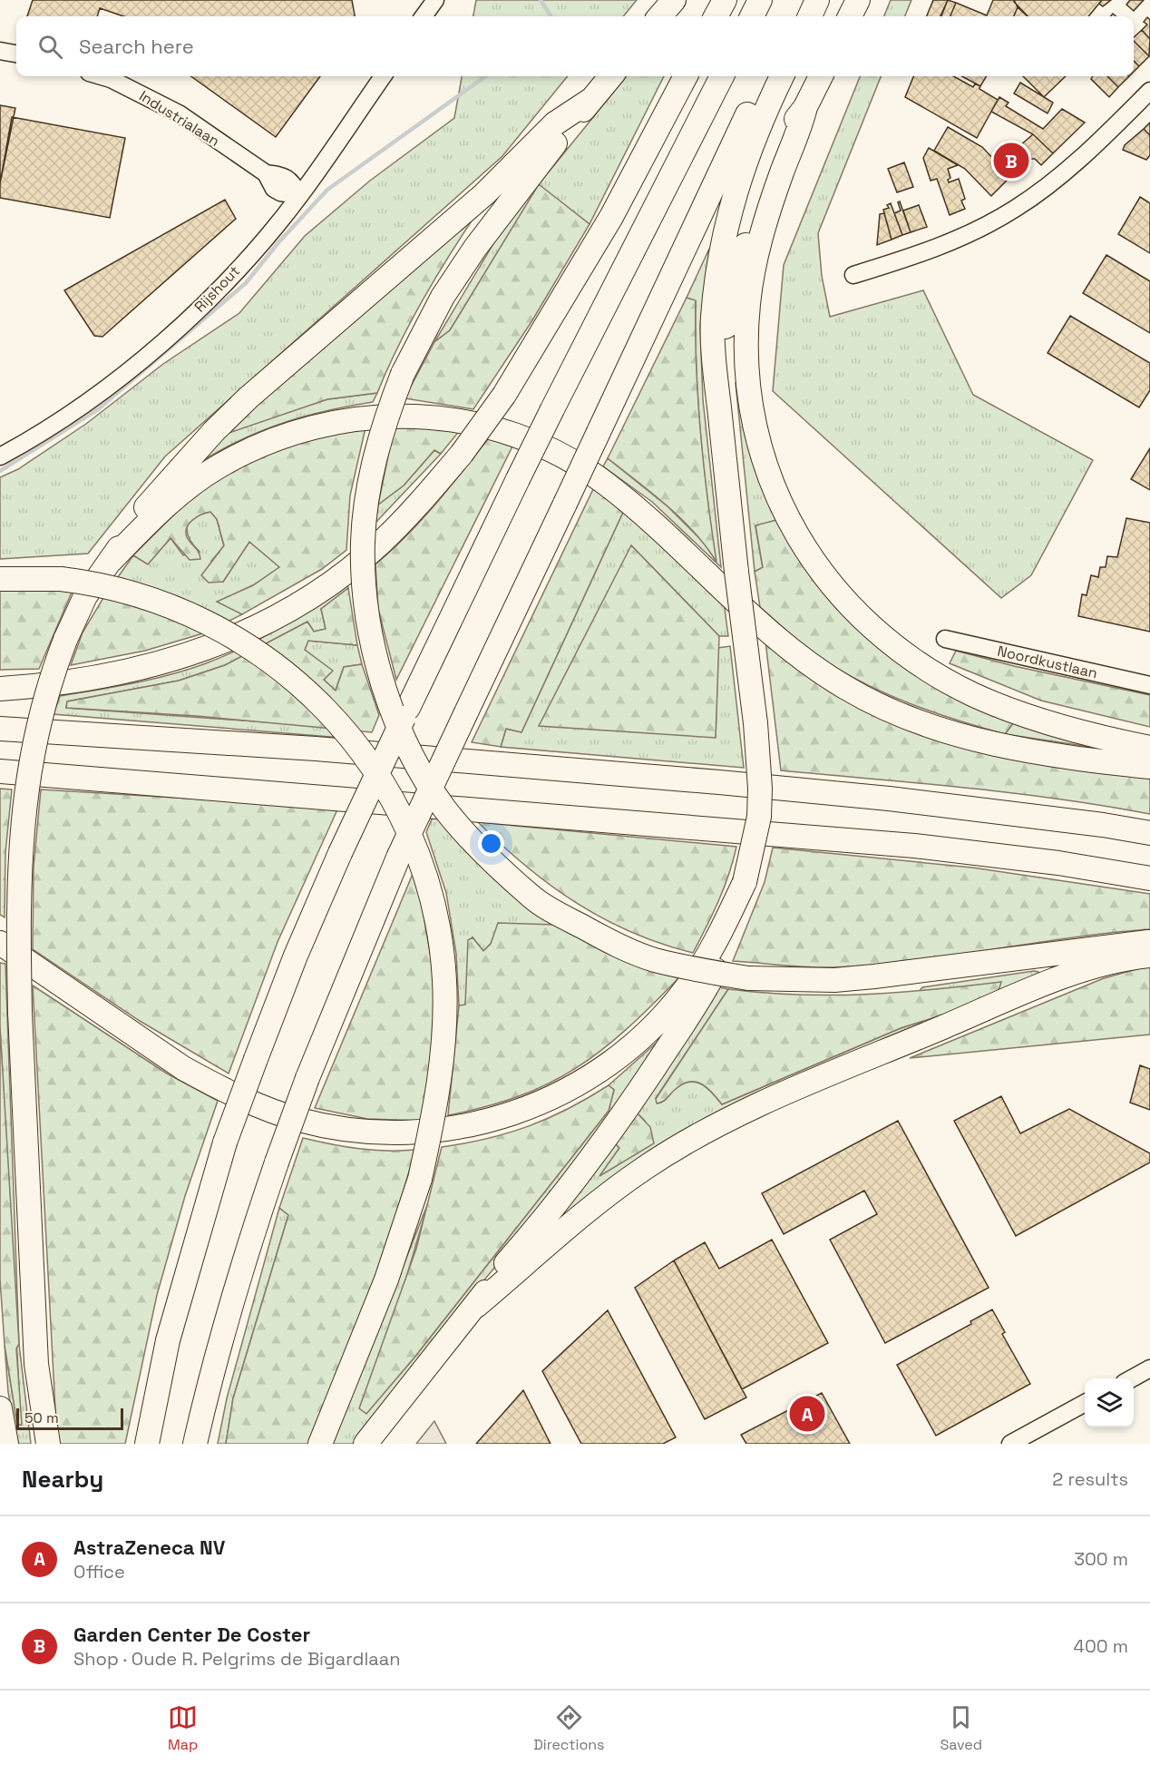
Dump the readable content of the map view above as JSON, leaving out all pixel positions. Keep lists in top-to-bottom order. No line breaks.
{"streets":{"street":["Industrialaan","Rijshout","Noordkustlaan"]},"crossings":[["Industrialaan","Rijshout"]],"scale_bar":"50 m","page":{"search":"Search here","pins":["B","A"],"scale":"50 m","heading":["Nearby","2 results"],"list":[{"mark":"A","name":"AstraZeneca NV","note":"Office","value":"300 m"},{"mark":"B","name":"Garden Center De Coster","note":"Shop · Oude R. Pelgrims de Bigardlaan","value":"400 m"}],"nav":["Map","Directions","Saved"]}}
